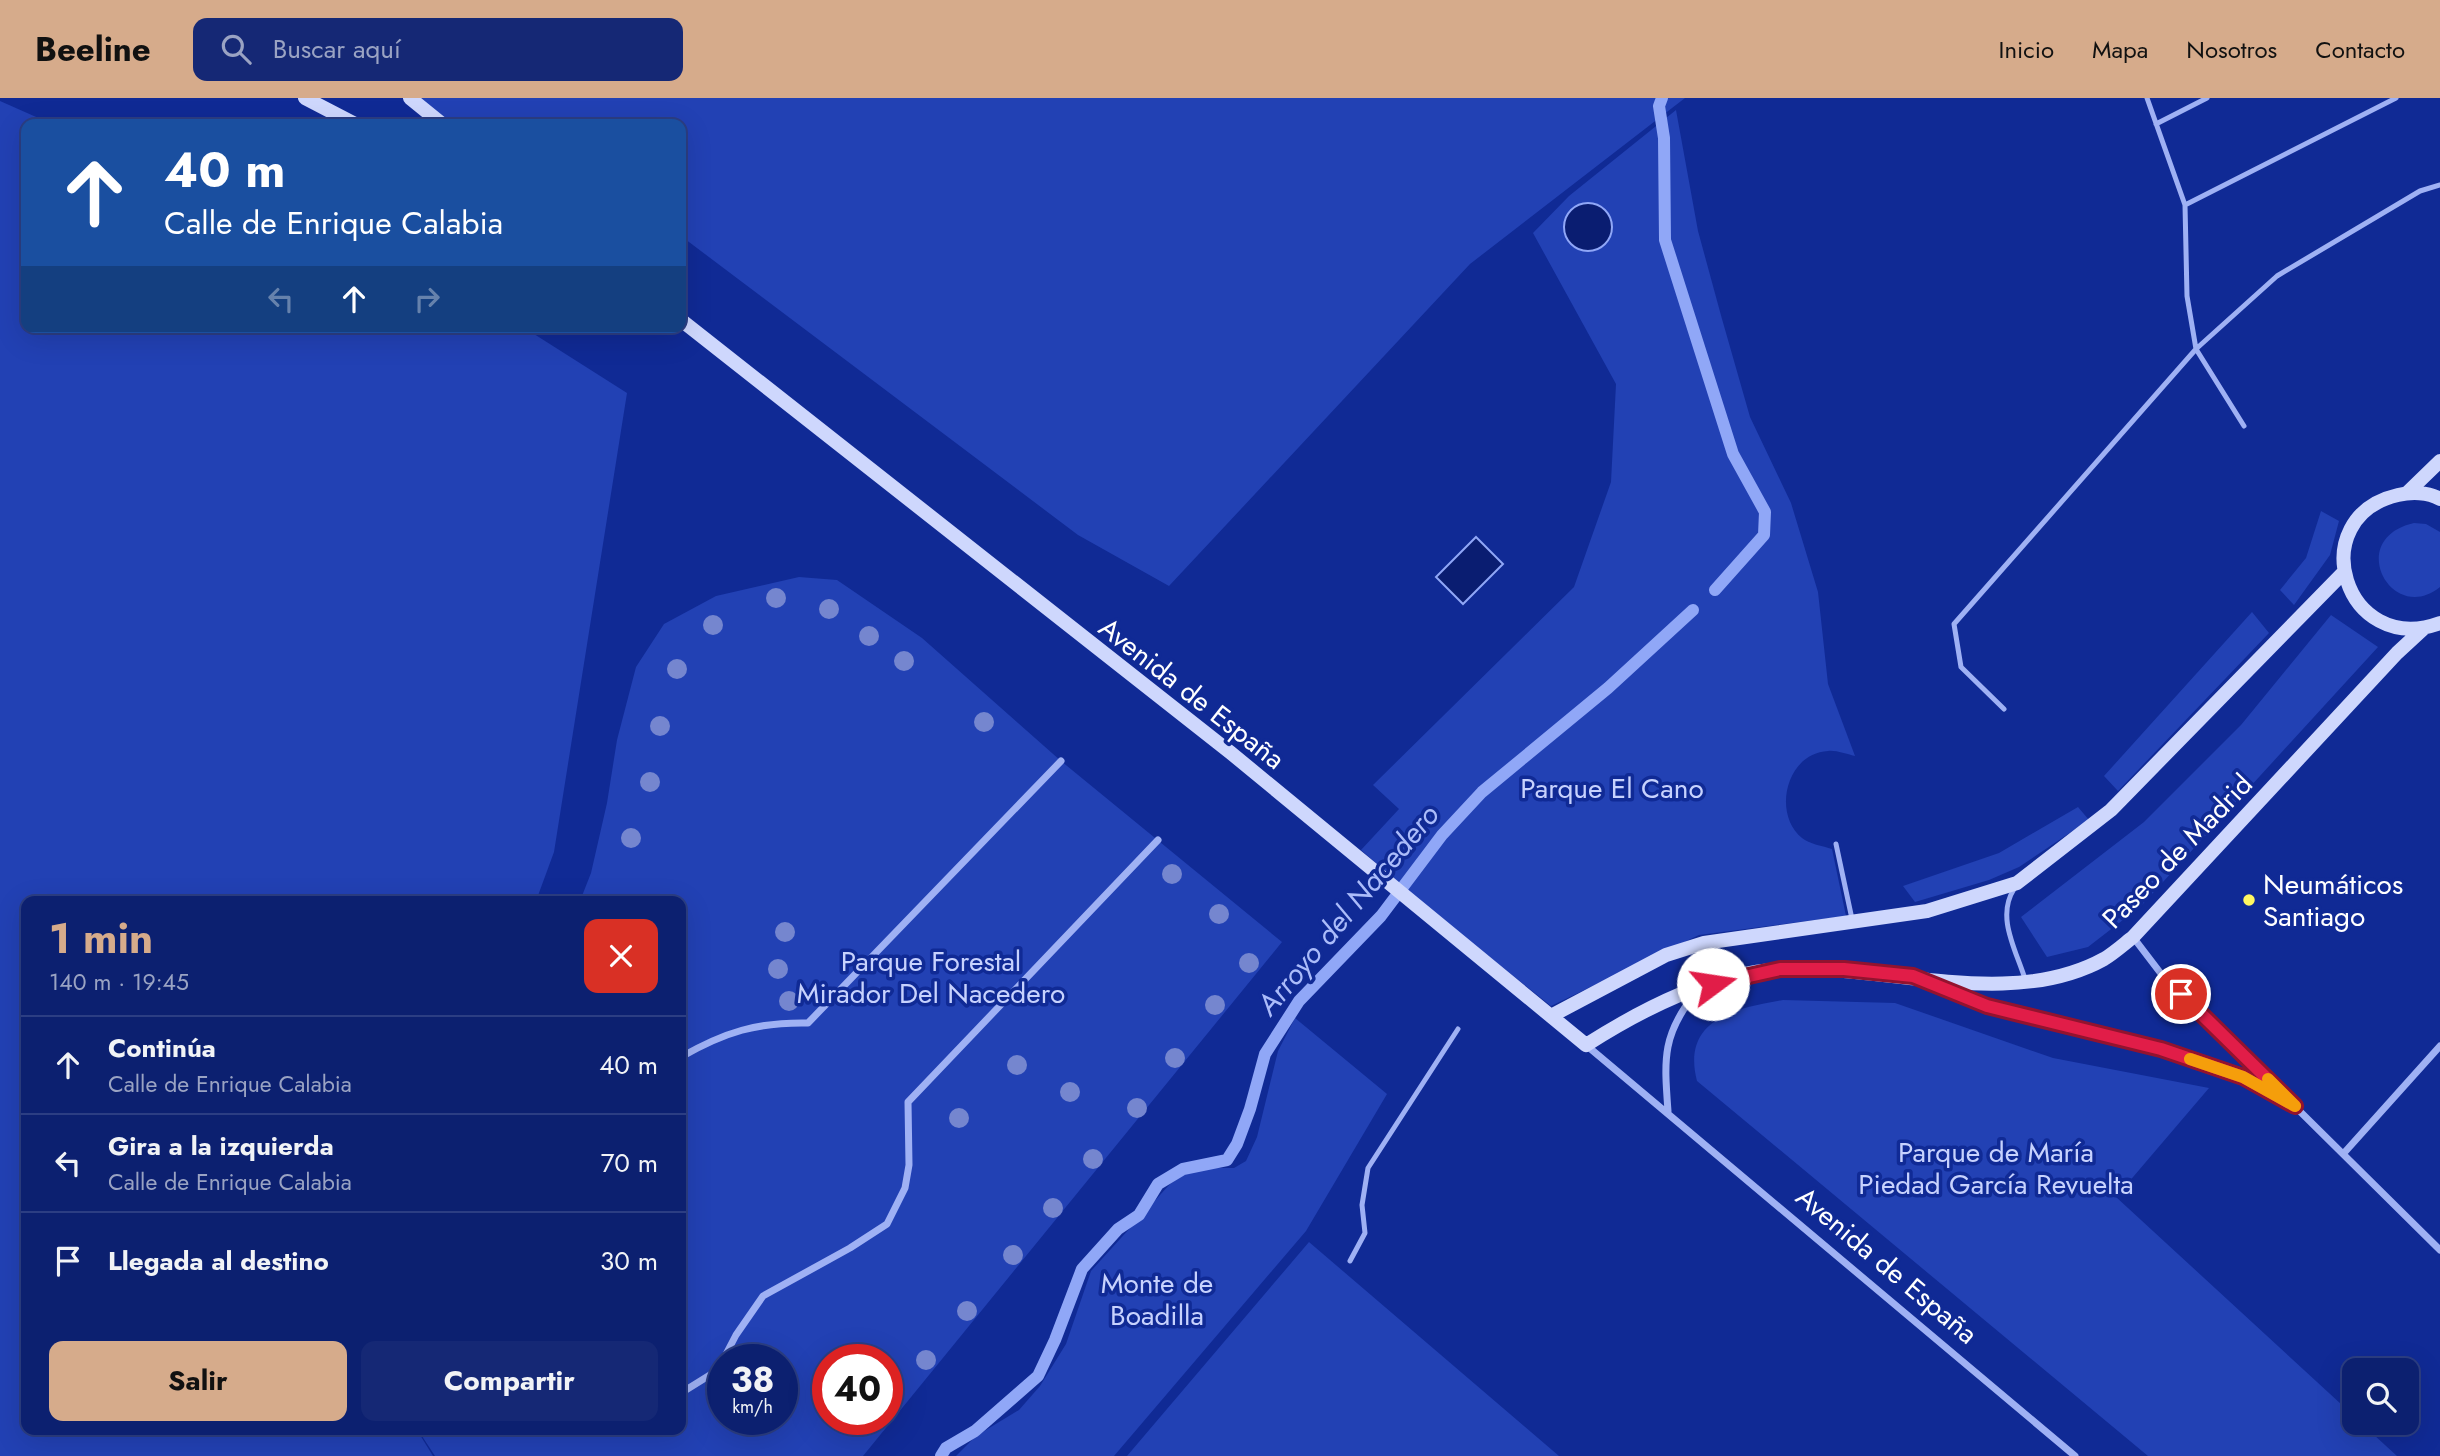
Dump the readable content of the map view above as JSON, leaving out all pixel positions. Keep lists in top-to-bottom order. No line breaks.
{"streets":{"street":["Avenida de España","Paseo de Madrid"]},"crossings":[["Avenida de España","Paseo de Madrid"]],"water":["Arroyo del Nacedero"],"parks":["Parque El Cano","Parque Forestal Mirador Del Nacedero","Parque de María Piedad García Revuelta","Monte de Boadilla"],"places":["Neumáticos Santiago"],"page":{"header":"Beeline","search":"Buscar aquí","nav":["Inicio","Mapa","Nosotros","Contacto"],"turn":["40 m","Calle de Enrique Calabia"],"heading":["1 min","140 m · 19:45"],"list":[{"name":"Continúa","note":"Calle de Enrique Calabia","value":"40 m"},{"name":"Gira a la izquierda","note":"Calle de Enrique Calabia","value":"70 m"},{"name":"Llegada al destino","value":"30 m"}],"buttons":["Salir","Compartir"],"speed":"38 km/h","limit":"40"}}
